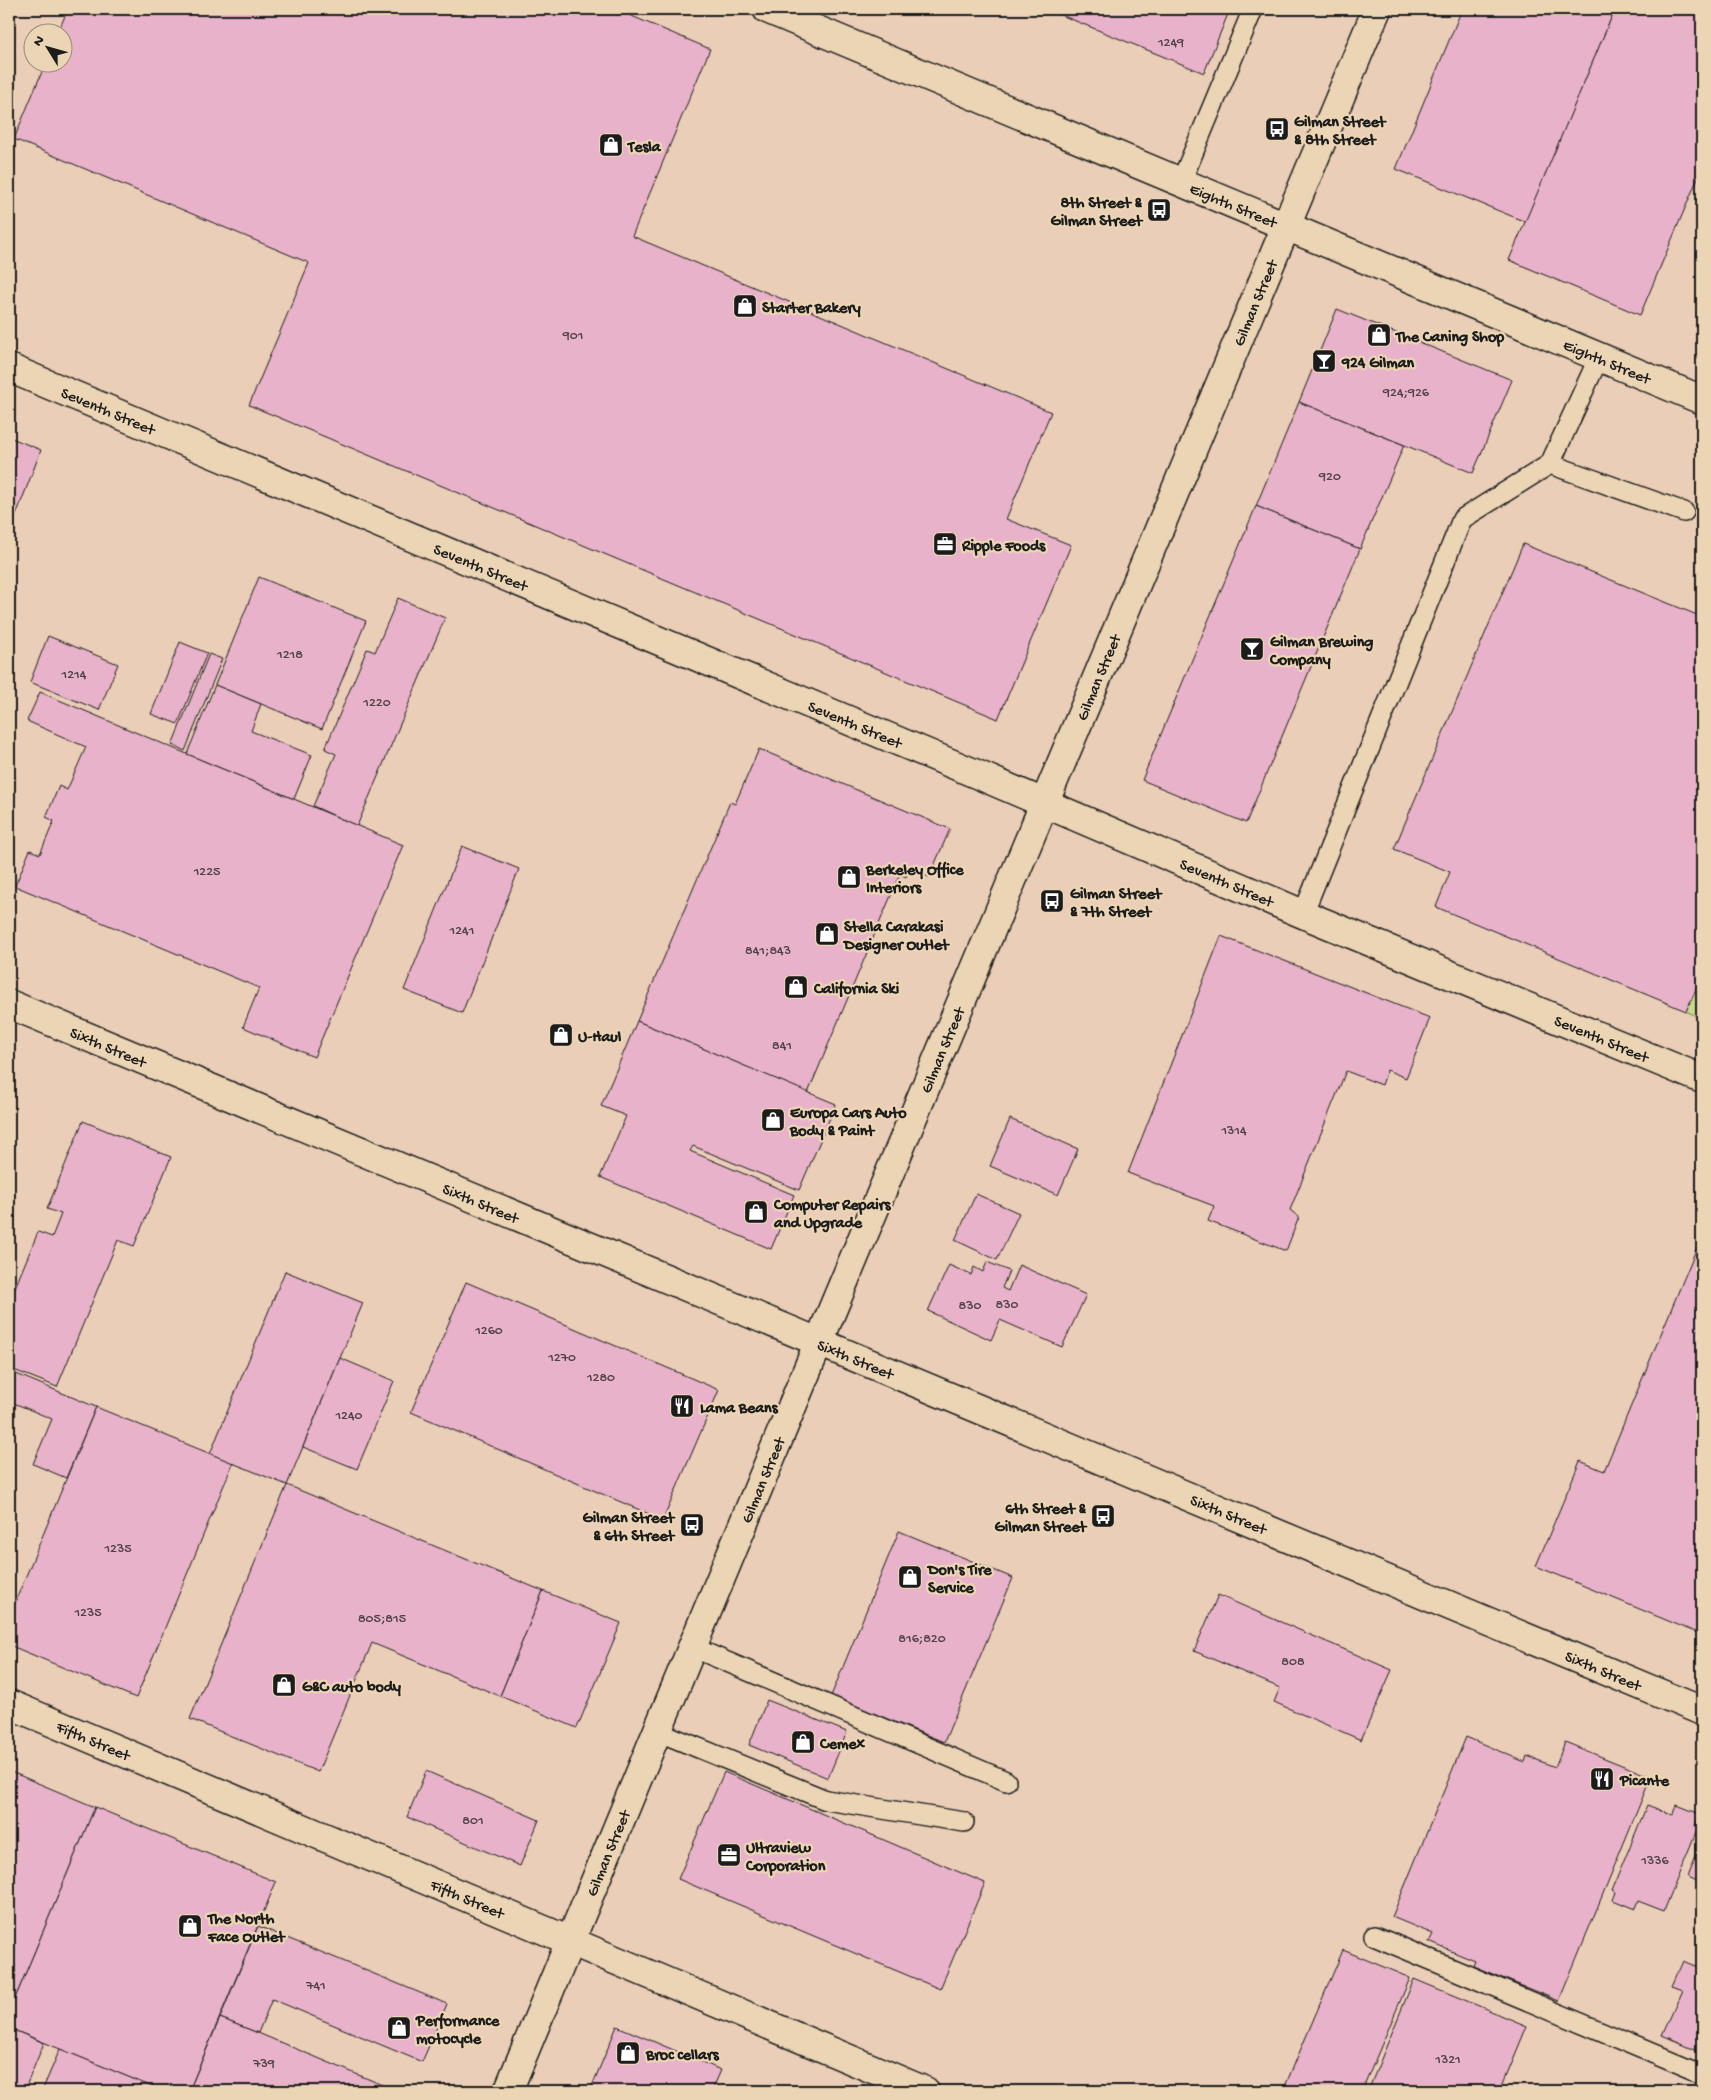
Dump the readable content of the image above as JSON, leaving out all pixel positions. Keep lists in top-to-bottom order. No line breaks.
{"streets":{"street":["Eighth Street","Gilman Street","Seventh Street","Sixth Street","Fifth Street"]},"crossings":[["Eighth Street","Gilman Street"],["Gilman Street","Seventh Street"],["Gilman Street","Sixth Street"],["Gilman Street","Fifth Street"]],"places":{"bus stop":["Gilman Street & 8th Street","8th Street & Gilman Street","Gilman Street & 7th Street","6th Street & Gilman Street","Gilman Street & 6th Street"],"shop":["Tesla","Starter Bakery","The Caning Shop","Berkeley Office Interiors","Stella Carakasi Designer Outlet","California Ski","U-Haul","Europa Cars Auto Body & Paint","Computer Repairs and Upgrade","Don's Tire Service","G&C auto body","Cemex","The North Face Outlet","Performance motocycle","Broc cellars"],"bar":["924 Gilman","Gilman Brewing Company"],"office":["Ripple Foods","Ultraview Corporation"],"restaurant":["Lama Beans","Picante"]},"house_numbers":["1249","901","924;926","920","1218","1214","1220","1225","1241","841;843","841","1314","830","830","1260","1270","1280","1240","1235","1235","805;815","816;820","808","801","1336","741","1321","739"],"north":"top left"}
